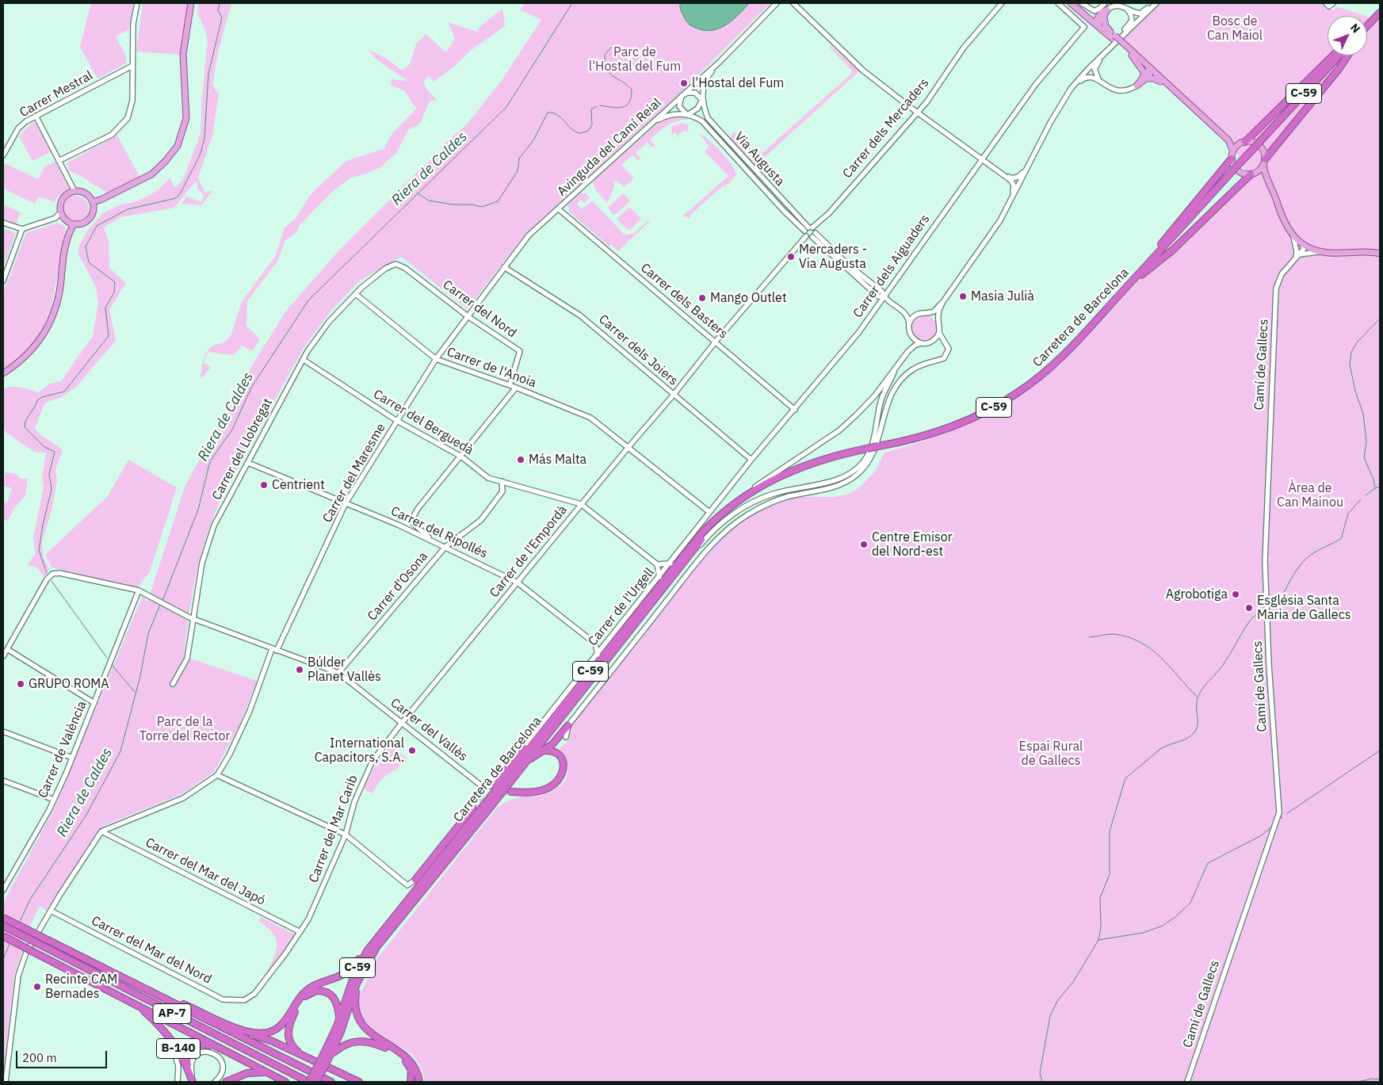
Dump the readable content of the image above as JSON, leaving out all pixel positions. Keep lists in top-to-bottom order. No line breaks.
{"streets":{"highway":["C-59","Carretera de Barcelona","AP-7","B-140"],"street":["Carrer Mestral","Carrer dels Mercaders","Avinguda del Camí Reial","Via Augusta","Carrer dels Aiguaders","Carrer dels Basters","Carrer del Nord","Carrer dels Joiers","Camí de Gallecs","Carrer de l'Anoia","Carrer del Berguedà","Carrer del Llobregat","Carrer del Maresme","Carrer del Ripollés","Carrer de l'Empordà","Carrer d'Osona","Carrer de l'Urgell","Carrer del Vallès","Carrer de València","Carrer del Mar Carib","Carrer del Mar del Japó","Carrer del Mar del Nord"]},"crossings":[["Carrer dels Mercaders","Via Augusta"],["Avinguda del Camí Reial","Via Augusta"],["Avinguda del Camí Reial","Carrer dels Basters"],["Avinguda del Camí Reial","Carrer del Nord"],["Avinguda del Camí Reial","Carrer dels Joiers"],["Avinguda del Camí Reial","Carrer del Maresme"],["Carrer dels Aiguaders","Carrer dels Basters"],["Carrer dels Aiguaders","Carrer dels Joiers"],["Carrer dels Aiguaders","Carrer de l'Urgell"],["Carrer del Nord","Carrer de l'Anoia"],["Carrer del Nord","Carrer del Llobregat"],["Carrer del Nord","Carrer del Maresme"],["Carretera de Barcelona","AP-7"],["Carrer dels Joiers","Carrer de l'Empordà"],["Carrer de l'Anoia","Carrer del Llobregat"],["Carrer de l'Anoia","Carrer del Maresme"],["Carrer de l'Anoia","Carrer de l'Empordà"],["Carrer del Berguedà","Carrer del Llobregat"],["Carrer del Berguedà","Carrer del Maresme"],["Carrer del Berguedà","Carrer de l'Empordà"],["Carrer del Berguedà","Carrer d'Osona"],["Carrer del Llobregat","Carrer del Ripollés"],["Carrer del Llobregat","Carrer del Vallès"],["Carrer del Maresme","Carrer del Ripollés"],["Carrer del Maresme","Carrer del Vallès"],["Carrer del Ripollés","Carrer de l'Empordà"],["Carrer del Ripollés","Carrer d'Osona"],["Carrer del Ripollés","Carrer de l'Urgell"],["Carrer de l'Empordà","Carrer del Vallès"],["Carrer de l'Empordà","Carrer del Mar Carib"],["Carrer d'Osona","Carrer del Vallès"],["Carrer de l'Urgell","Carrer del Vallès"],["Carrer del Vallès","Carrer de València"],["Carrer del Vallès","Carrer del Mar Carib"],["Carrer del Mar Carib","Carrer del Mar del Japó"],["Carrer del Mar Carib","Carrer del Mar del Nord"]],"water":["Riera de Caldes"],"parks":["Bosc de Can Maiol","Parc de l'Hostal del Fum","Àrea de Can Mainou","Parc de la Torre del Rector","Espai Rural de Gallecs"],"places":["l'Hostal del Fum","Mercaders - Via Augusta","Masia Julià","Mango Outlet","Más Malta","Centrient","Centre Emisor del Nord-est","Agrobotiga","Església Santa Maria de Gallecs","Búlder Planet Vallès","GRUPO ROMA","International Capacitors, S.A.","Recinte CAM Bernades"],"scale_bar":"200 m","north":"top right"}
